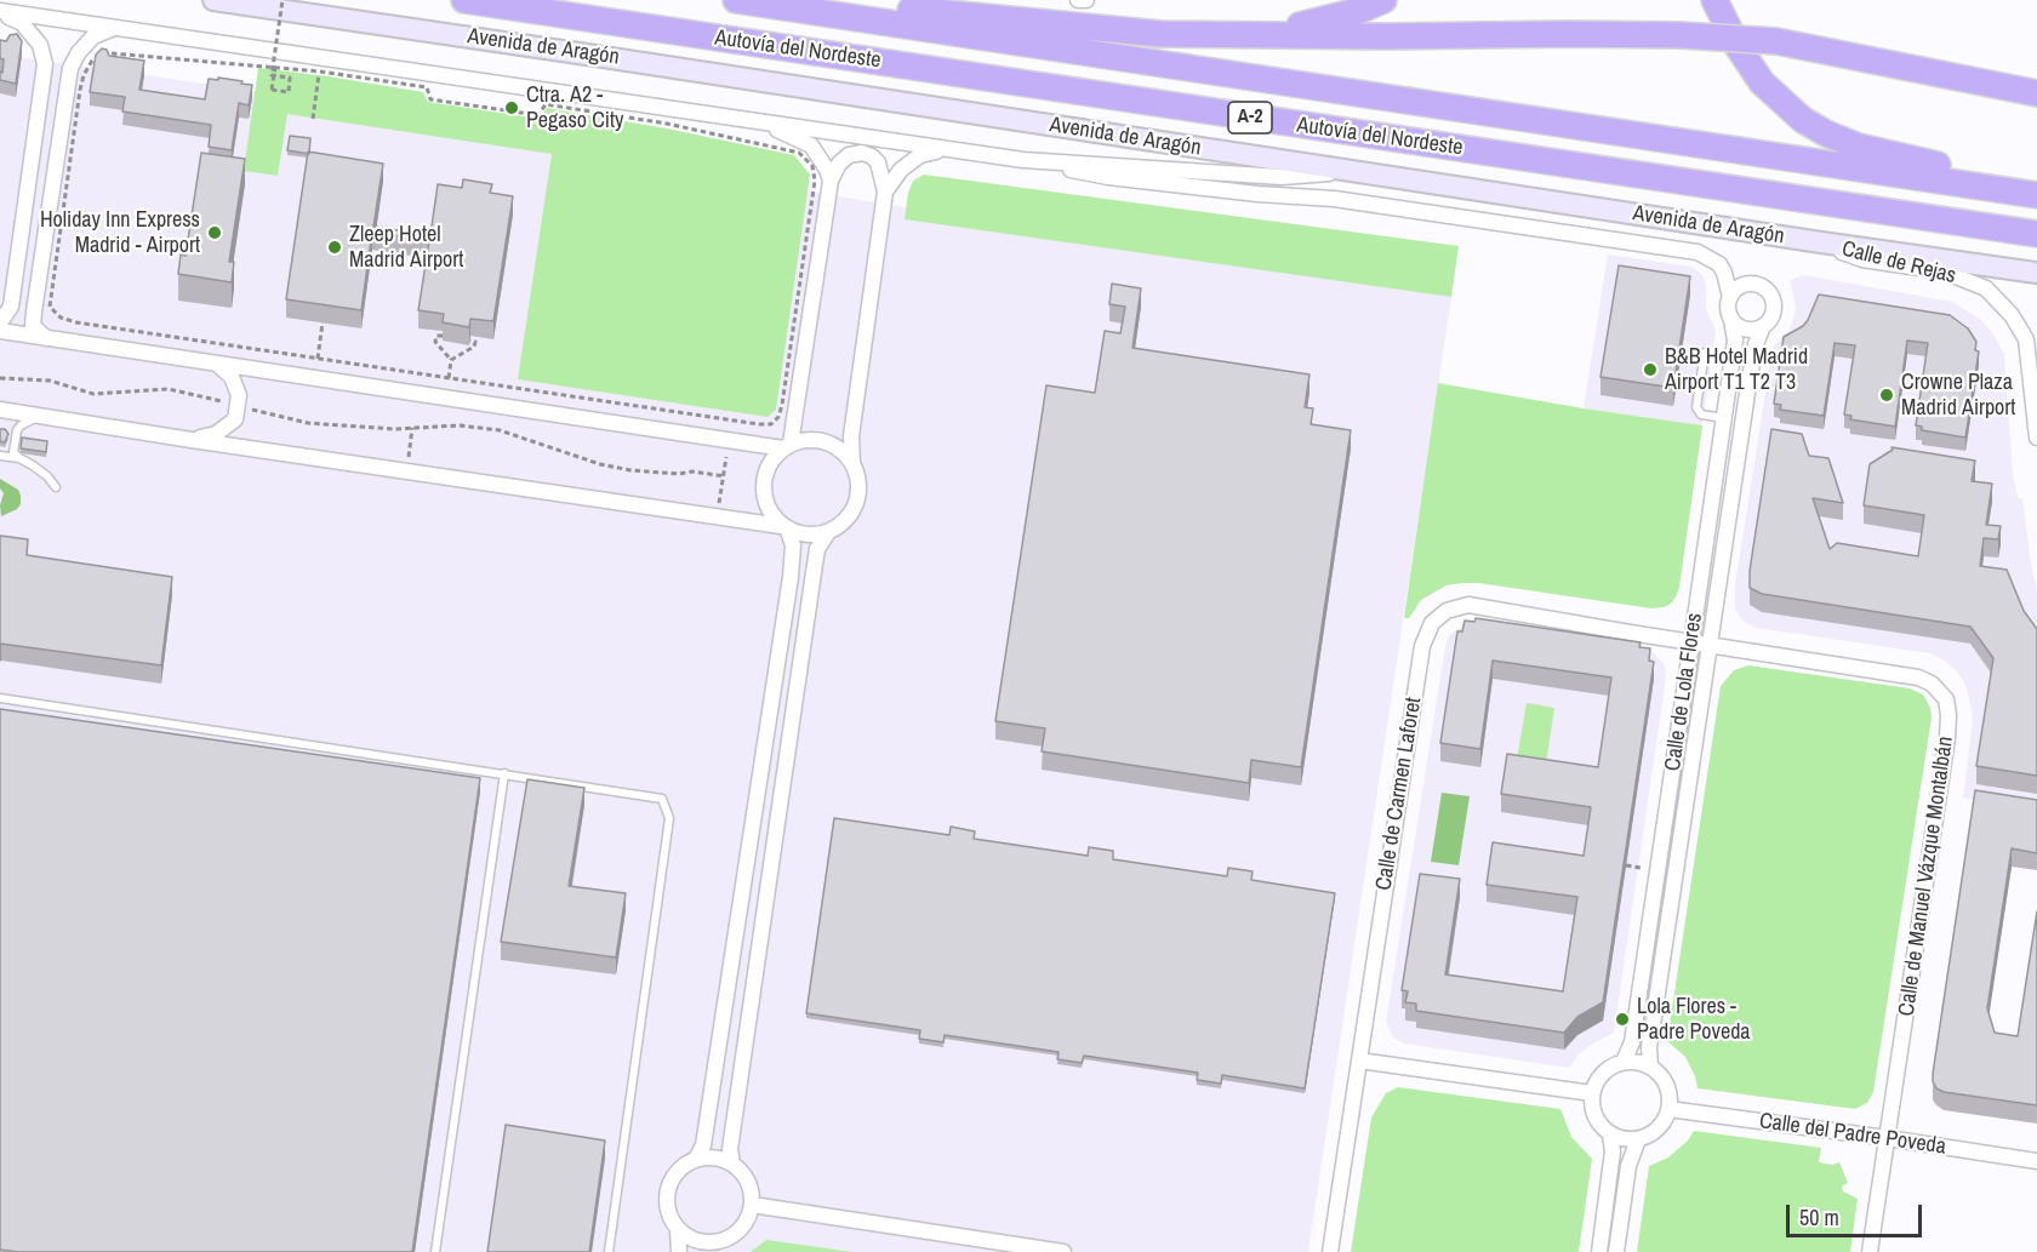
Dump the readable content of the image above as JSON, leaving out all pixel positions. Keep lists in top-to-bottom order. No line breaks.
{"streets":{"highway":["Autovía del Nordeste","A-2"],"street":["Avenida de Aragón","Calle de Rejas","Calle de Lola Flores","Calle de Carmen Laforet","Calle de Manuel Vázque Montalbán","Calle del Padre Poveda"]},"crossings":[["Avenida de Aragón","Calle de Rejas"],["Avenida de Aragón","Calle de Lola Flores"],["Calle de Lola Flores","Calle de Carmen Laforet"],["Calle de Lola Flores","Calle de Manuel Vázque Montalbán"],["Calle de Lola Flores","Calle del Padre Poveda"],["Calle de Carmen Laforet","Calle de Manuel Vázque Montalbán"],["Calle de Manuel Vázque Montalbán","Calle del Padre Poveda"]],"places":["Ctra. A2 - Pegaso City","Holiday Inn Express Madrid - Airport","Zleep Hotel Madrid Airport","B&B Hotel Madrid Airport T1 T2 T3","Crowne Plaza Madrid Airport","Lola Flores - Padre Poveda"],"scale_bar":"50 m"}
